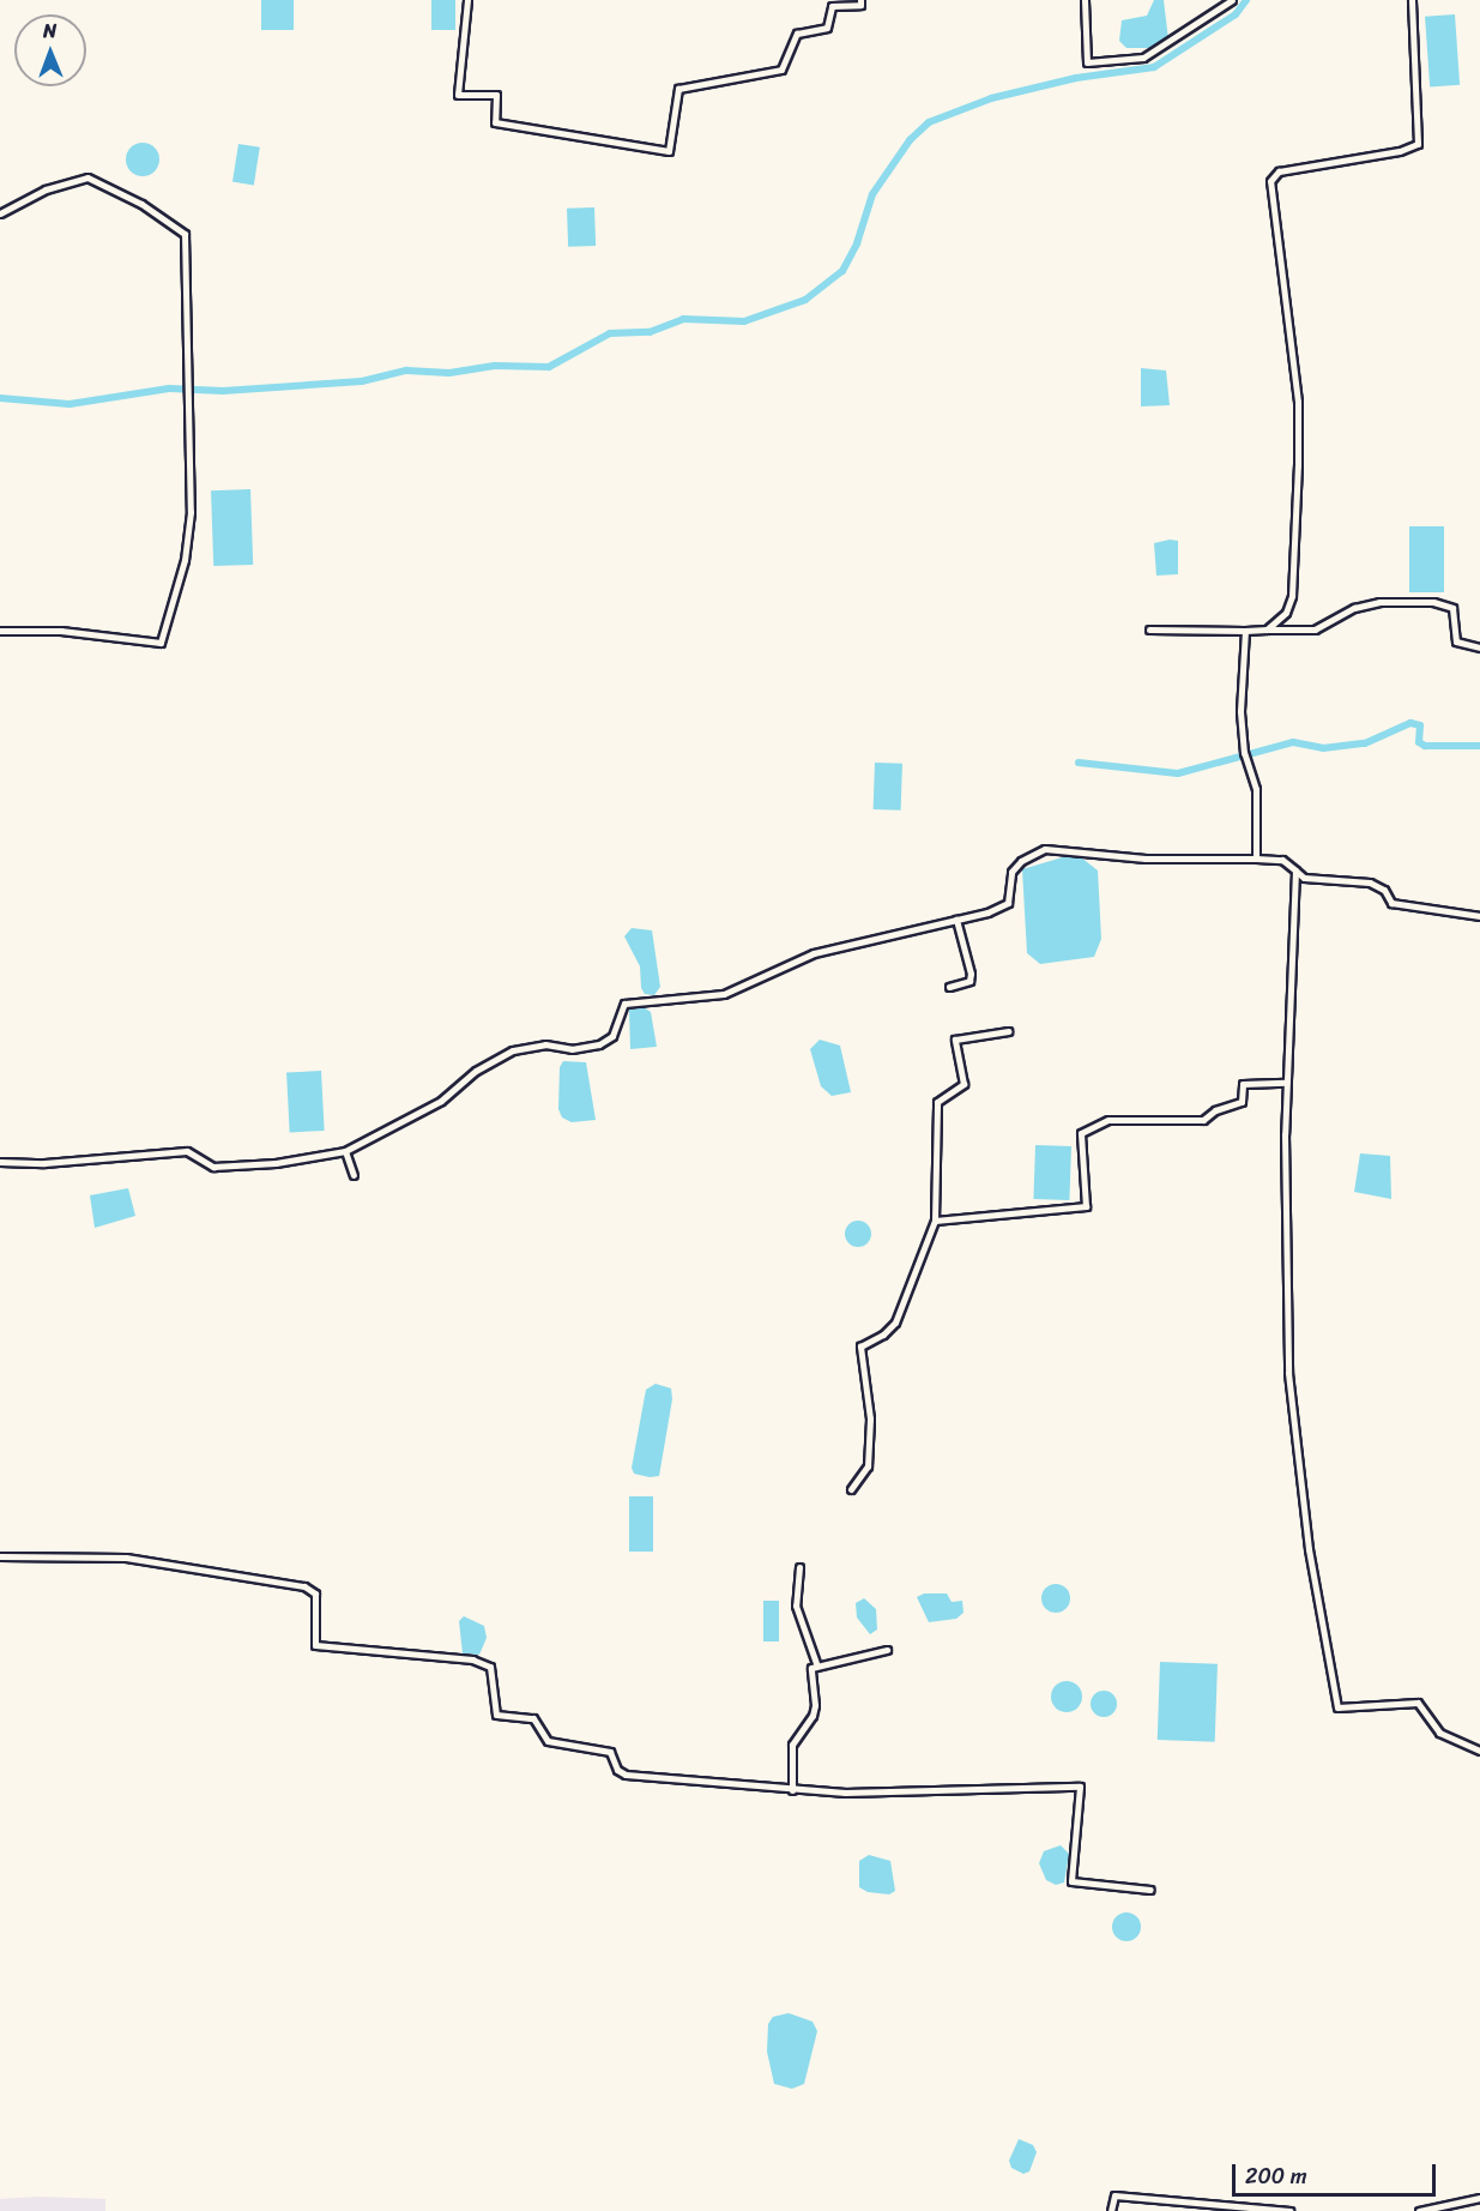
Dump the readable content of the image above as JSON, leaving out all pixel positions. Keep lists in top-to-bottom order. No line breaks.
{"scale_bar":"200 m","north":"top"}
